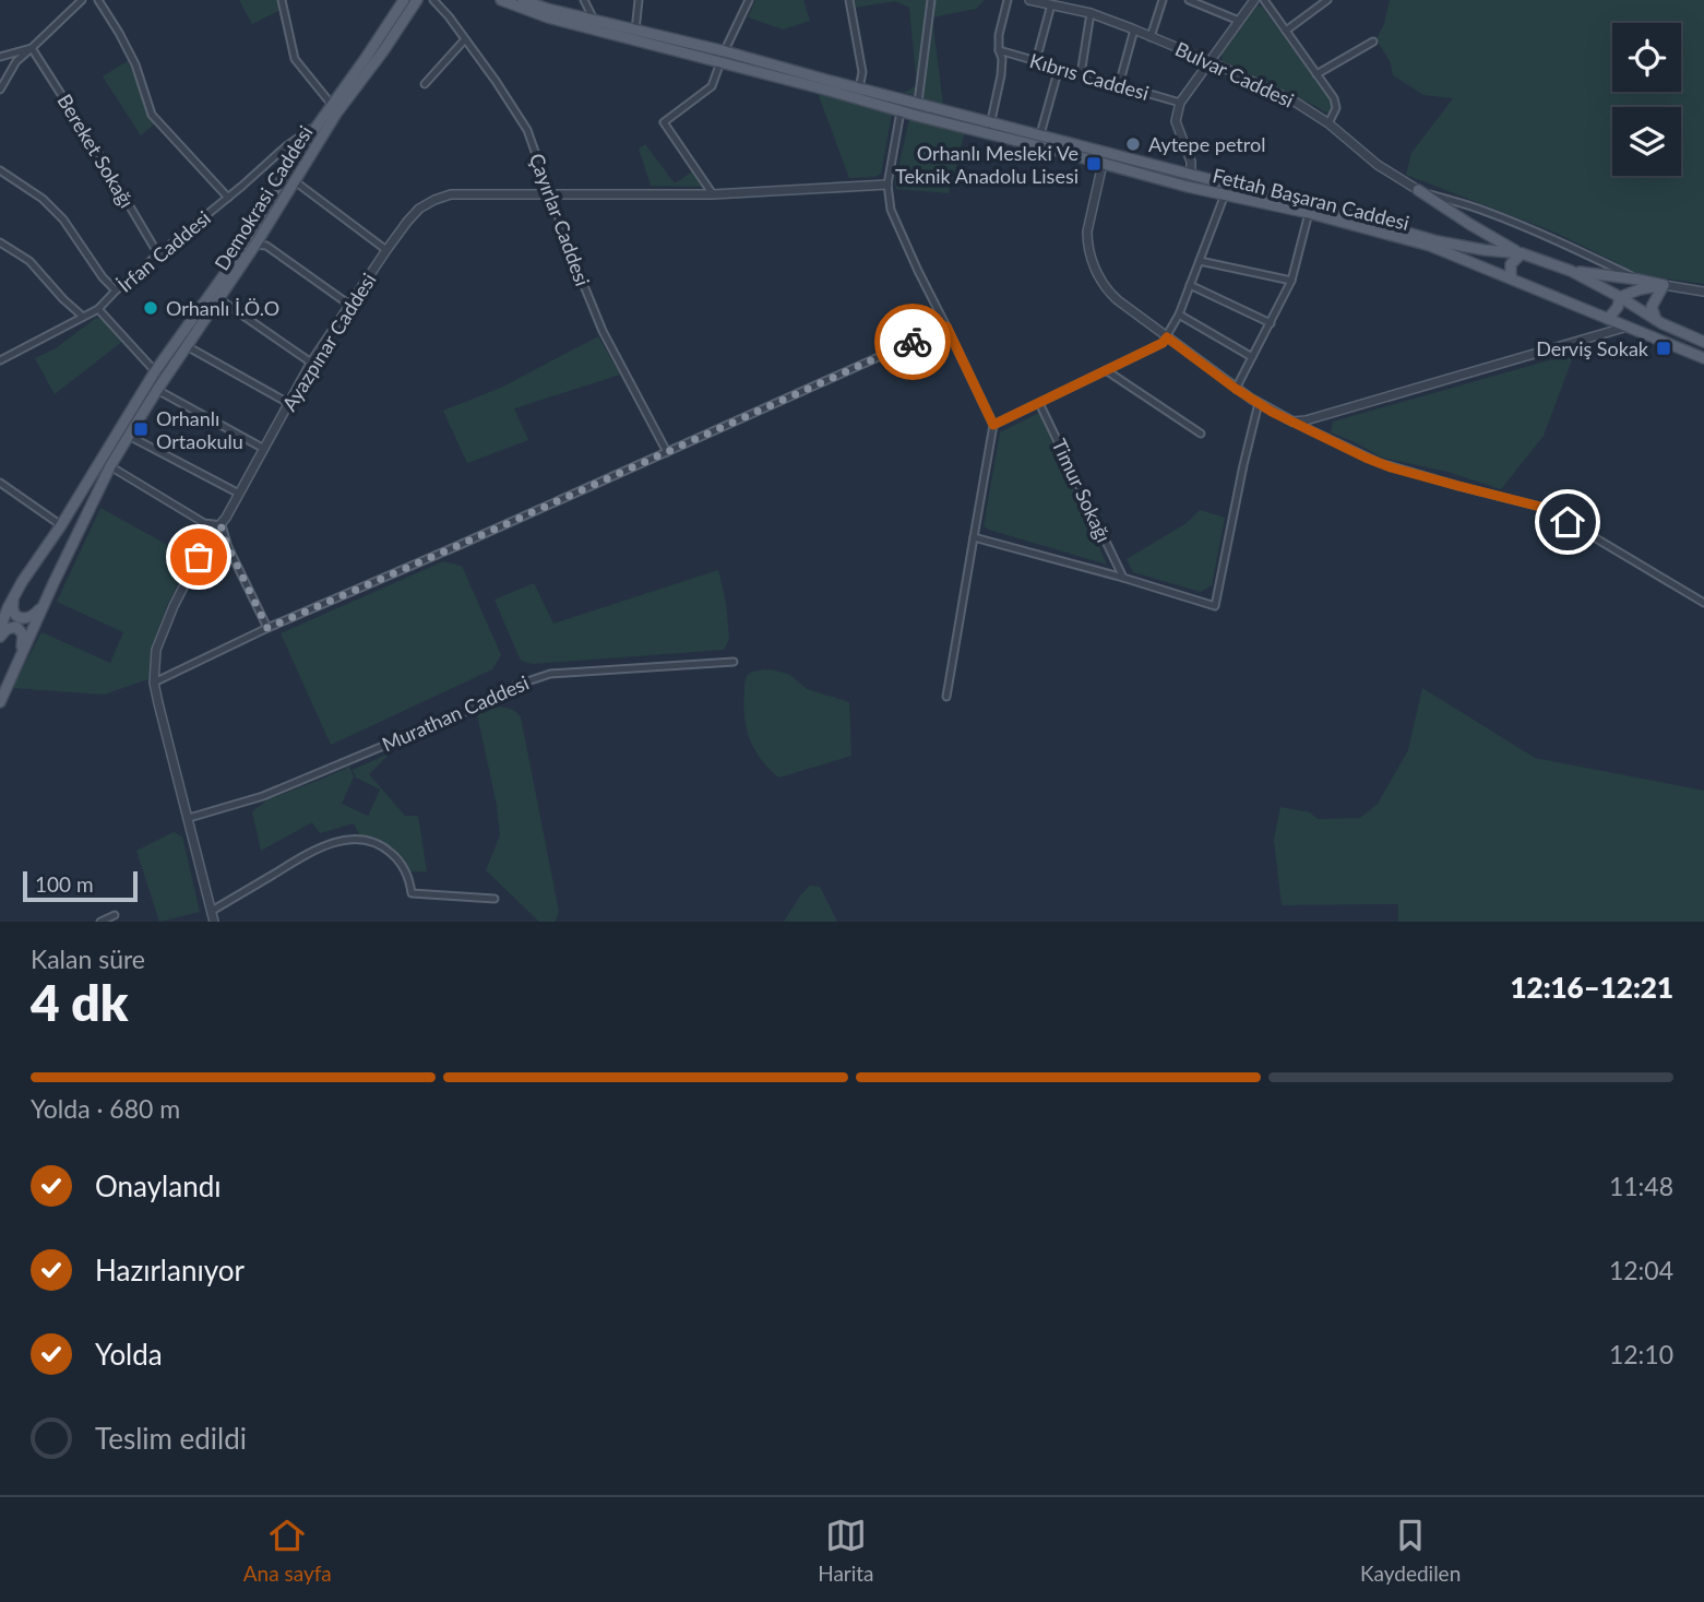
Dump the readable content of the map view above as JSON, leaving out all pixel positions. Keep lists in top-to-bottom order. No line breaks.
{"streets":{"main road":["Demokrasi Caddesi","Fettah Başaran Caddesi"],"street":["Bulvar Caddesi","Kıbrıs Caddesi","Bereket Sokağı","Çayırlar Caddesi","İrfan Caddesi","Ayazpınar Caddesi","Timur Sokağı","Murathan Caddesi"]},"crossings":[["Bereket Sokağı","İrfan Caddesi"],["Demokrasi Caddesi","İrfan Caddesi"],["Çayırlar Caddesi","Ayazpınar Caddesi"],["Ayazpınar Caddesi","Murathan Caddesi"]],"places":{"other":["Aytepe petrol","Orhanlı İ.Ö.O"],"transit":["Orhanlı Mesleki Ve Teknik Anadolu Lisesi","Derviş Sokak","Orhanlı Ortaokulu"]},"scale_bar":"100 m","page":{"scale":"100 m","heading":["4 dk","Kalan süre","12:16–12:21"],"bar":"Yolda · 680 m","list":[["Onaylandı","11:48"],["Hazırlanıyor","12:04"],["Yolda","12:10"],"Teslim edildi"],"tabs":["Ana sayfa","Harita","Kaydedilen"]}}
